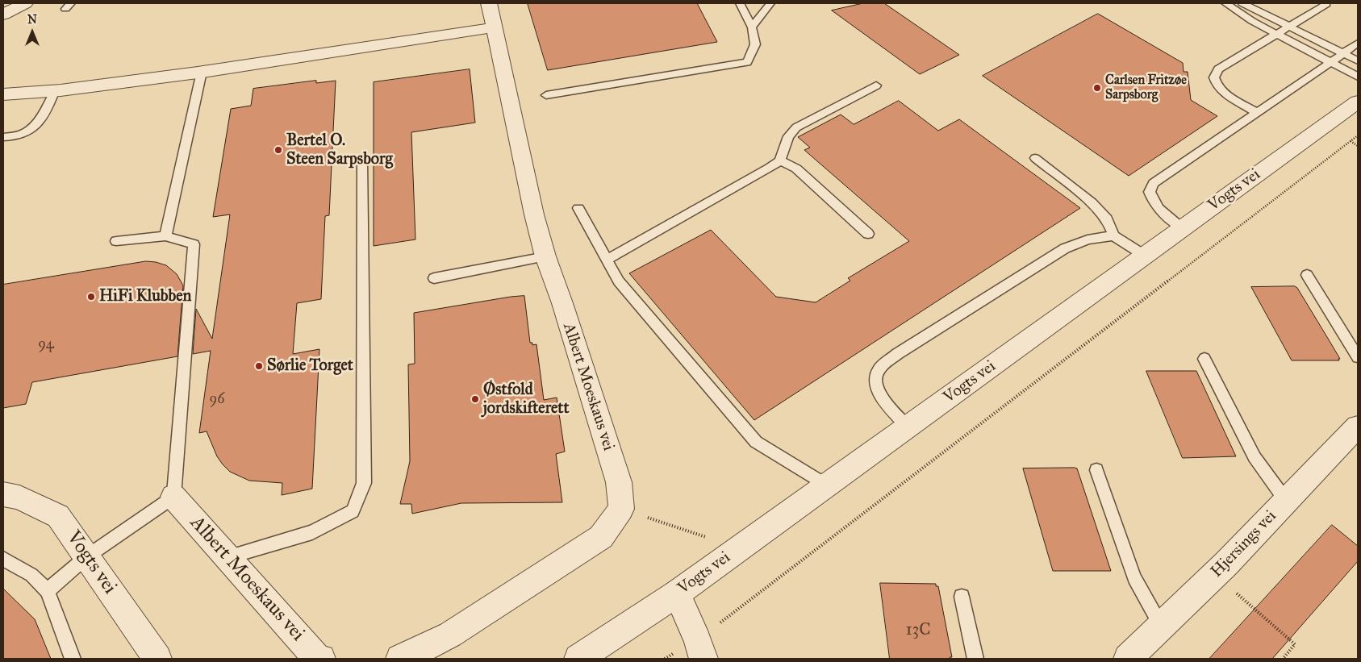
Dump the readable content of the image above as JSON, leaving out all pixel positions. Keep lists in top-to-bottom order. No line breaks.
{"streets":{"street":["Vogts vei","Albert Moeskaus vei","Hjersings vei"]},"places":["Carlsen Fritzøe Sarpsborg","Bertel O. Steen Sarpsborg","HiFi Klubben","Sørlie Torget","Østfold jordskifterett"],"house_numbers":["94","96","13C"],"north":"top"}
